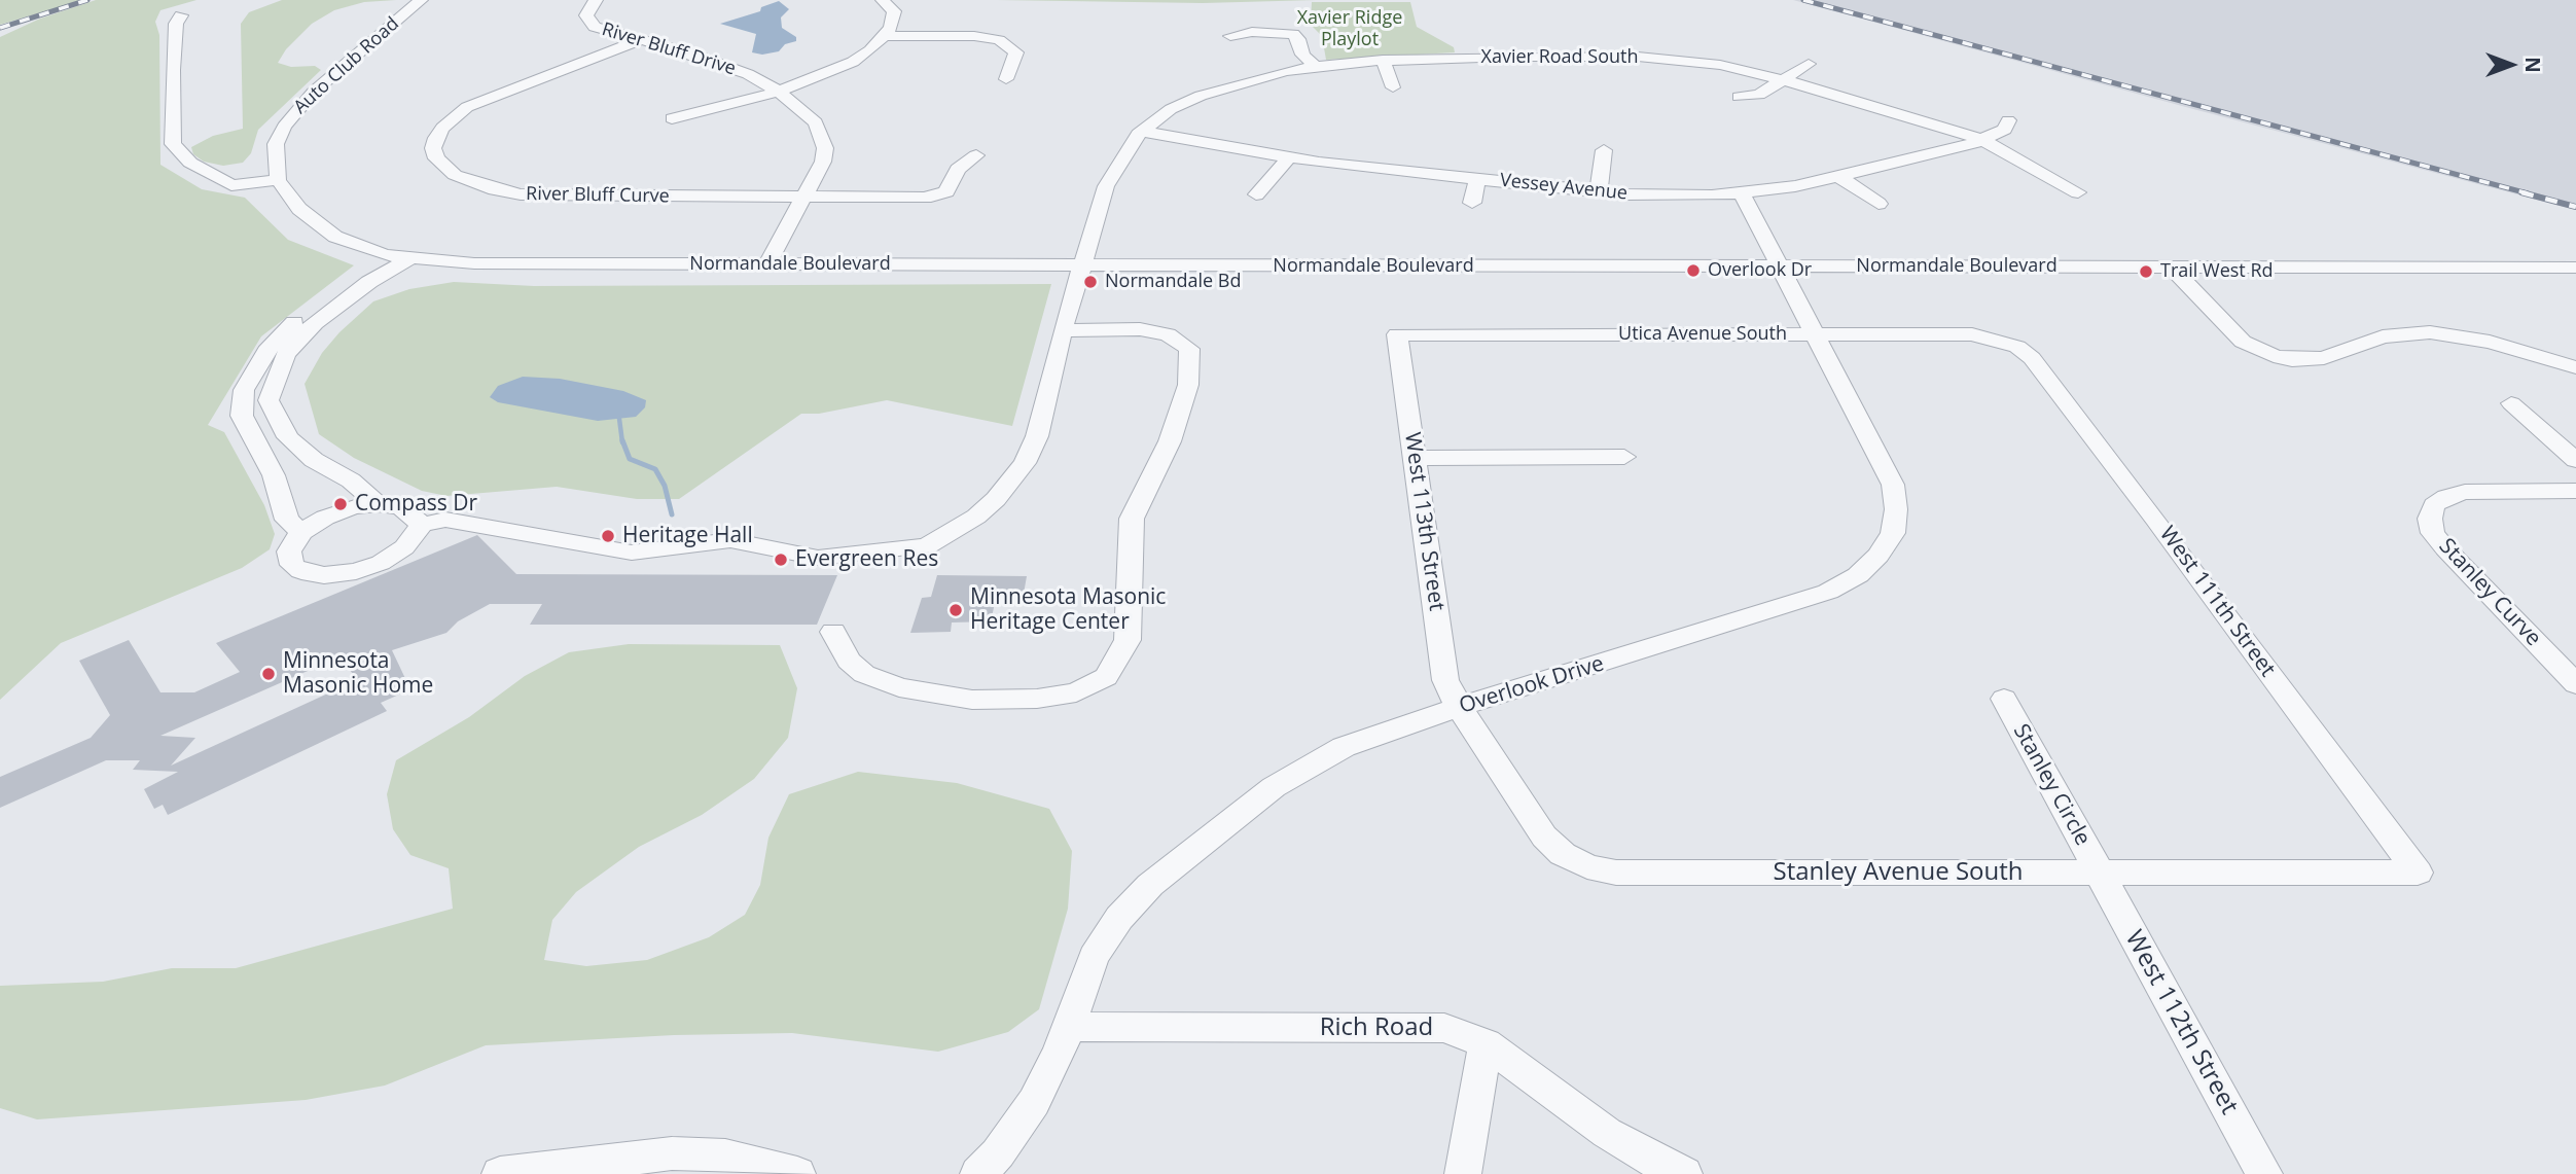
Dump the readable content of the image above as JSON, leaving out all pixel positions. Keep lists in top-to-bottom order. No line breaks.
{"streets":{"street":["River Bluff Drive","Xavier Road South","Auto Club Road","Vessey Avenue","River Bluff Curve","Normandale Boulevard","Utica Avenue South","West 113th Street","Stanley Curve","West 111th Street","Overlook Drive","Stanley Circle","Stanley Avenue South","West 112th Street","Rich Road"]},"crossings":[["River Bluff Drive","River Bluff Curve"],["River Bluff Drive","Normandale Boulevard"],["Xavier Road South","Vessey Avenue"],["Xavier Road South","Normandale Boulevard"],["Auto Club Road","Normandale Boulevard"],["Vessey Avenue","Overlook Drive"],["Normandale Boulevard","Overlook Drive"],["Utica Avenue South","West 113th Street"],["Utica Avenue South","West 111th Street"],["Utica Avenue South","Overlook Drive"],["West 113th Street","Overlook Drive"],["West 113th Street","Stanley Avenue South"],["West 111th Street","Stanley Avenue South"],["Overlook Drive","Stanley Avenue South"],["Overlook Drive","Rich Road"],["Stanley Circle","Stanley Avenue South"],["Stanley Circle","West 112th Street"],["Stanley Avenue South","West 112th Street"]],"parks":["Xavier Ridge Playlot"],"places":["Overlook Dr","Trail West Rd","Normandale Bd","Compass Dr","Heritage Hall","Evergreen Res","Minnesota Masonic Heritage Center","Minnesota Masonic Home"],"north":"right"}
